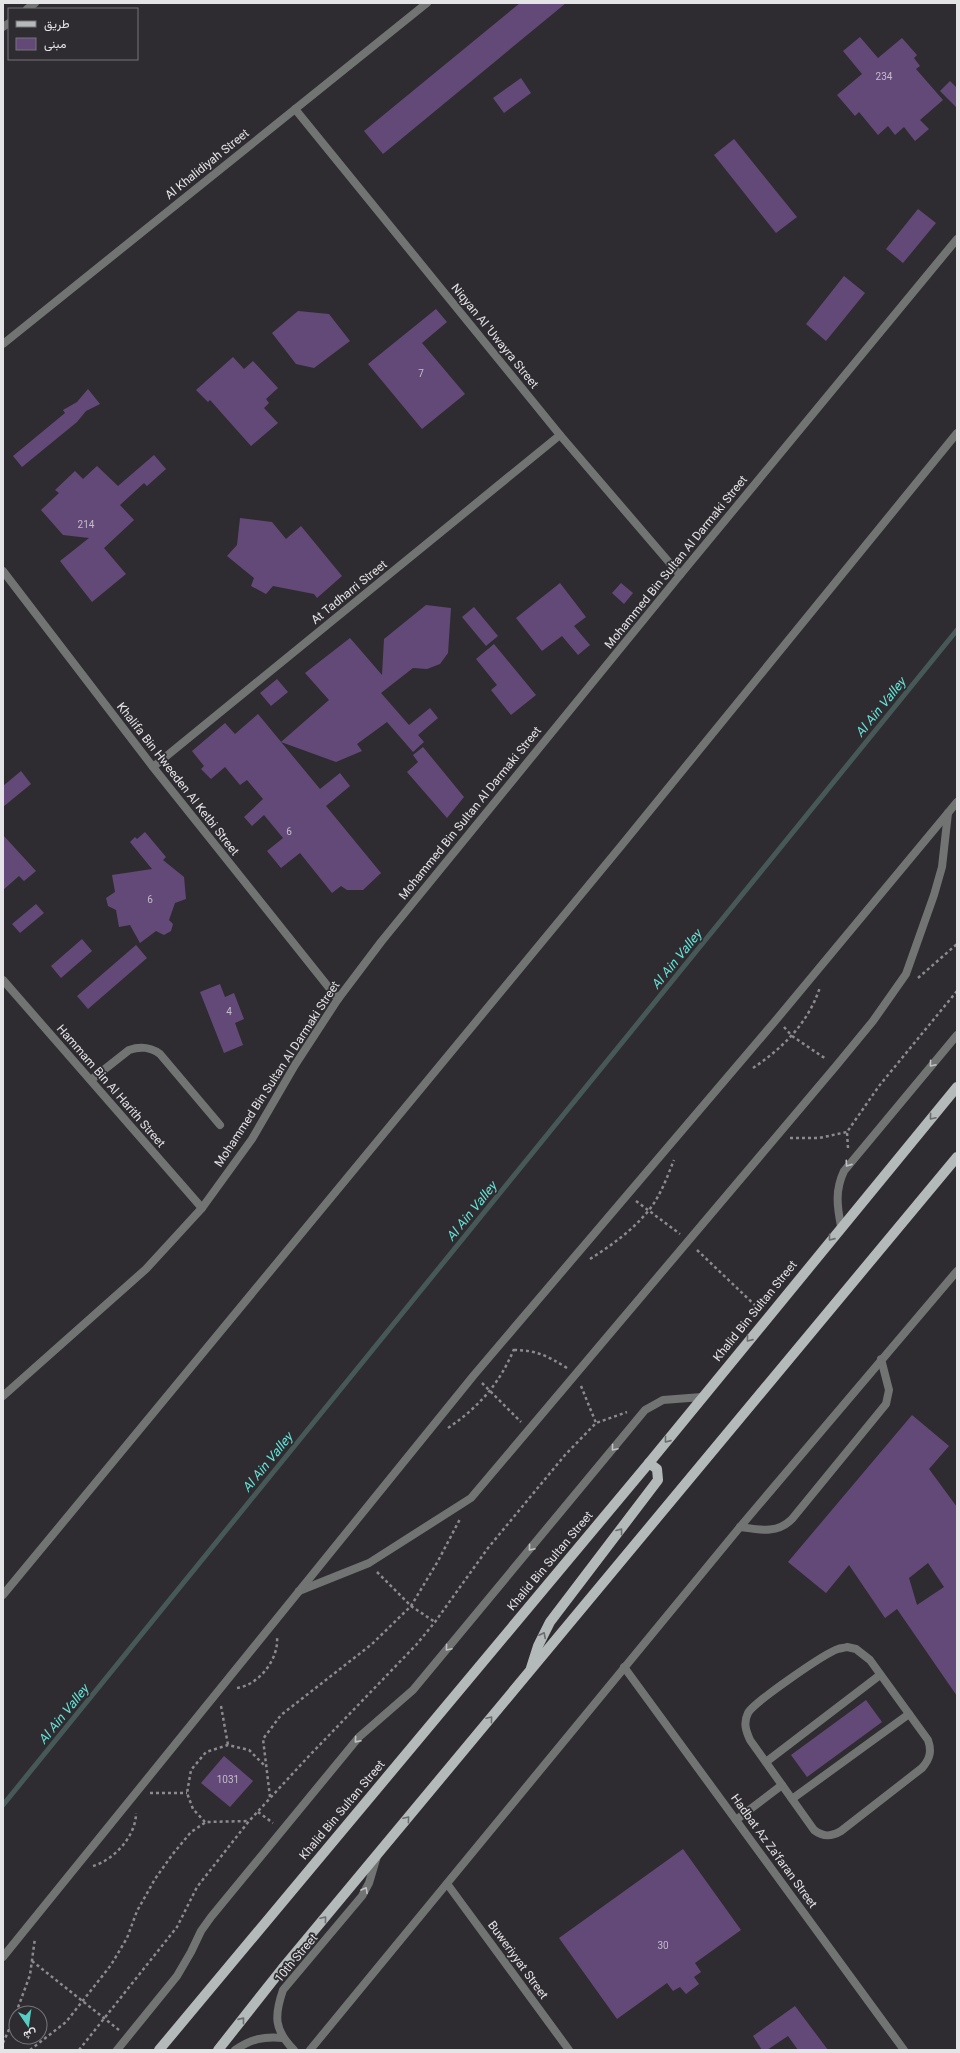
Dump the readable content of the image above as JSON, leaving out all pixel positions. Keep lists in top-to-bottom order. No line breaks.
{"streets":{"main road":["Khalid Bin Sultan Street"],"street":["Al Khalidiyah Street","Niqyan Al 'Uwayra Street","Mohammed Bin Sultan Al Darmaki Street","At Tadharri Street","Khalifa Bin Hweeden Al Ketbi Street","Hammam Bin Al Harith Street","Hadbat Az Za'faran Street","10th Street","Buweriyyat Street"]},"crossings":[["Al Khalidiyah Street","Niqyan Al 'Uwayra Street"],["Niqyan Al 'Uwayra Street","Mohammed Bin Sultan Al Darmaki Street"],["Niqyan Al 'Uwayra Street","At Tadharri Street"],["Mohammed Bin Sultan Al Darmaki Street","Khalifa Bin Hweeden Al Ketbi Street"],["Mohammed Bin Sultan Al Darmaki Street","Hammam Bin Al Harith Street"],["At Tadharri Street","Khalifa Bin Hweeden Al Ketbi Street"]],"water":["Al Ain Valley"],"house_numbers":["234","7","214","6","6","4","1031","30"],"legend":["طريق","مبنى"],"north":"bottom"}
